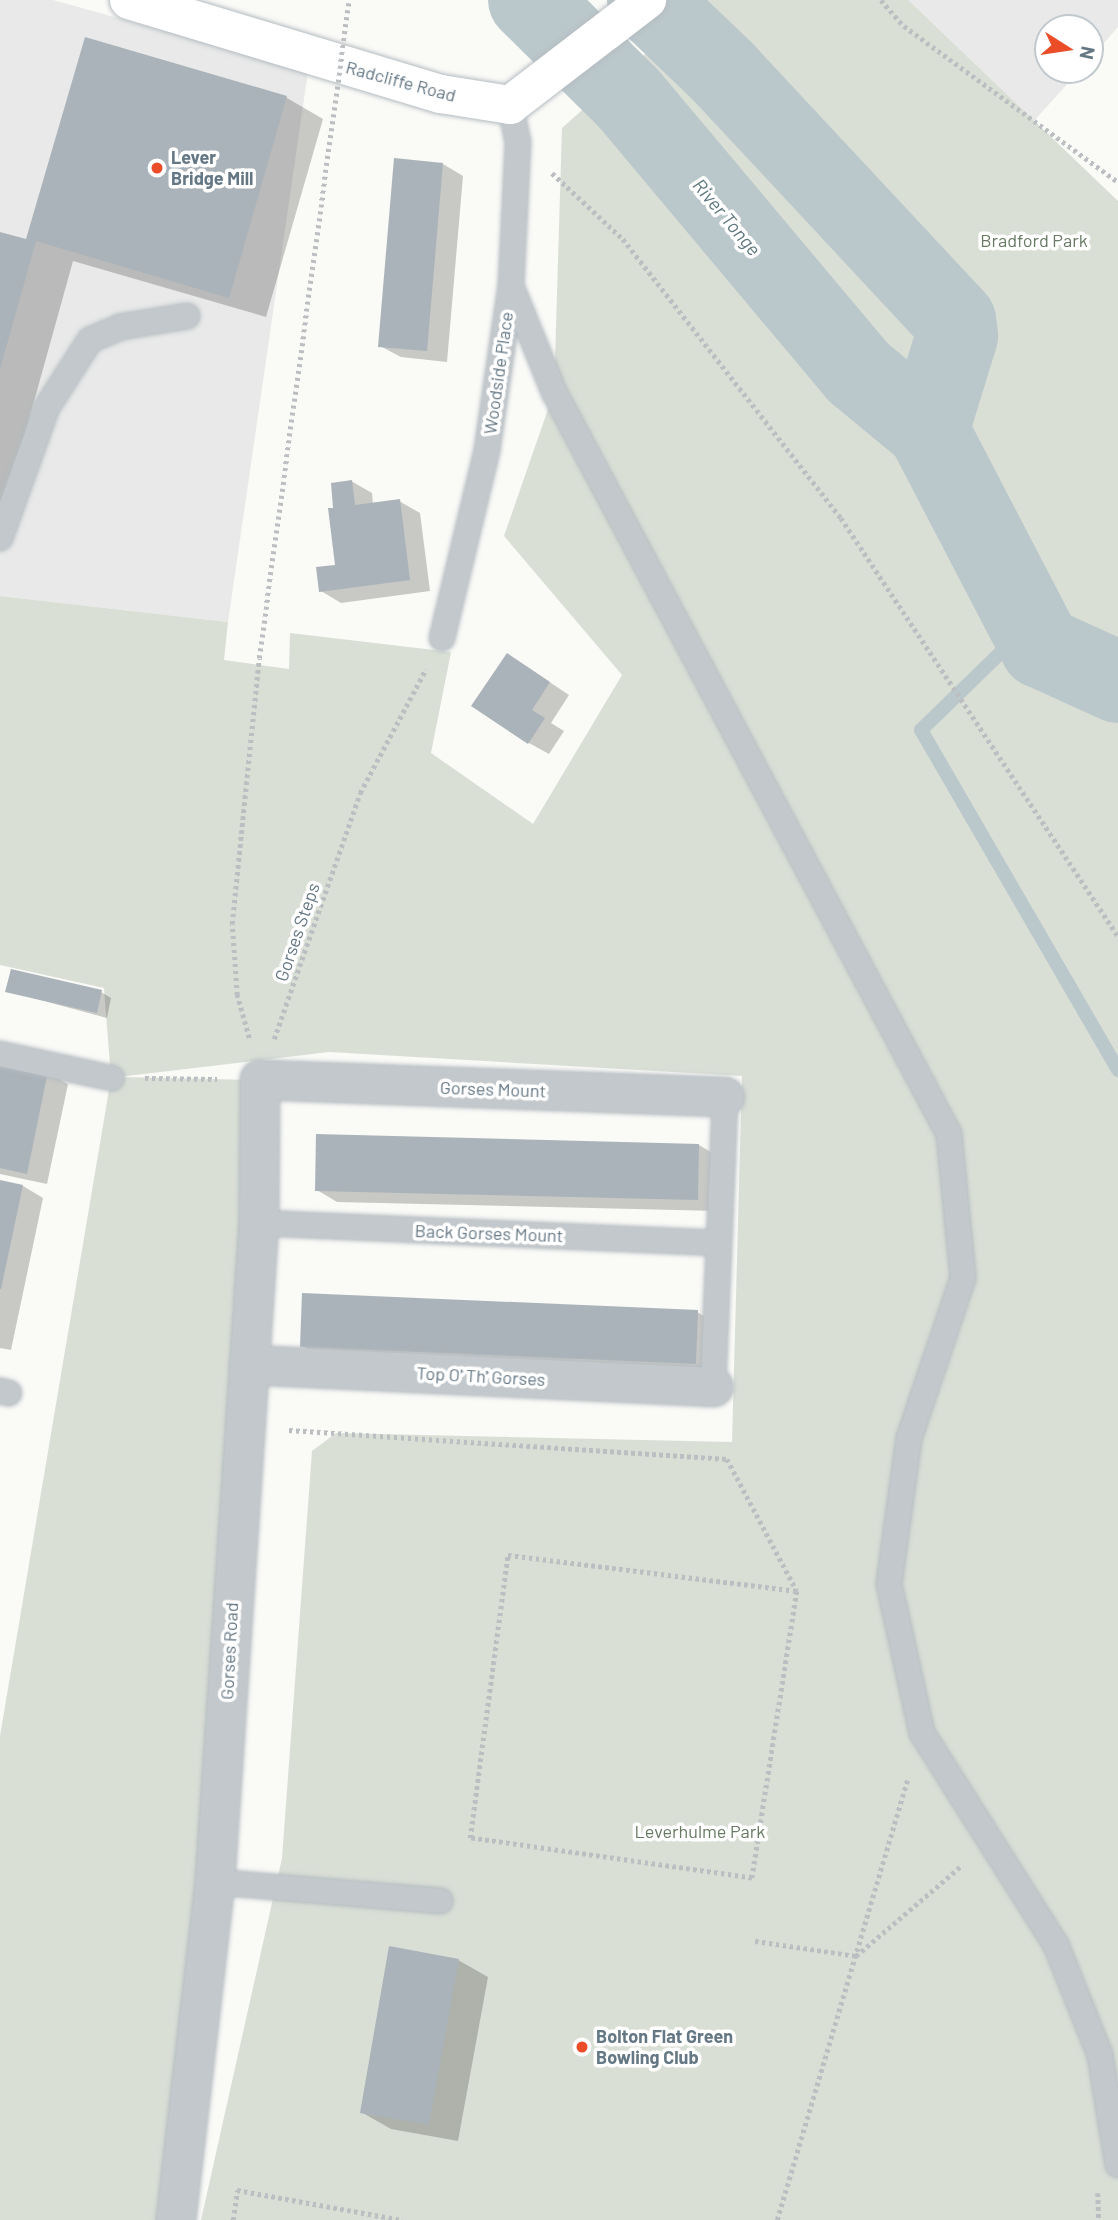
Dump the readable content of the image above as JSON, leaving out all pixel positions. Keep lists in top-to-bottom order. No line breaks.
{"streets":{"main road":["Radcliffe Road"],"street":["Gorses Mount","Top O' Th' Gorses","Gorses Road"],"lane":["Woodside Place","Back Gorses Mount"],"path":["Gorses Steps"]},"crossings":[["Radcliffe Road","Woodside Place"],["Woodside Place","Gorses Steps"],["Gorses Steps","Gorses Mount"],["Gorses Steps","Gorses Road"],["Gorses Mount","Gorses Road"],["Back Gorses Mount","Gorses Road"],["Top O' Th' Gorses","Gorses Road"]],"water":["River Tonge"],"parks":["Bradford Park","Leverhulme Park"],"places":["Lever Bridge Mill","Bolton Flat Green Bowling Club"],"north":"right"}
